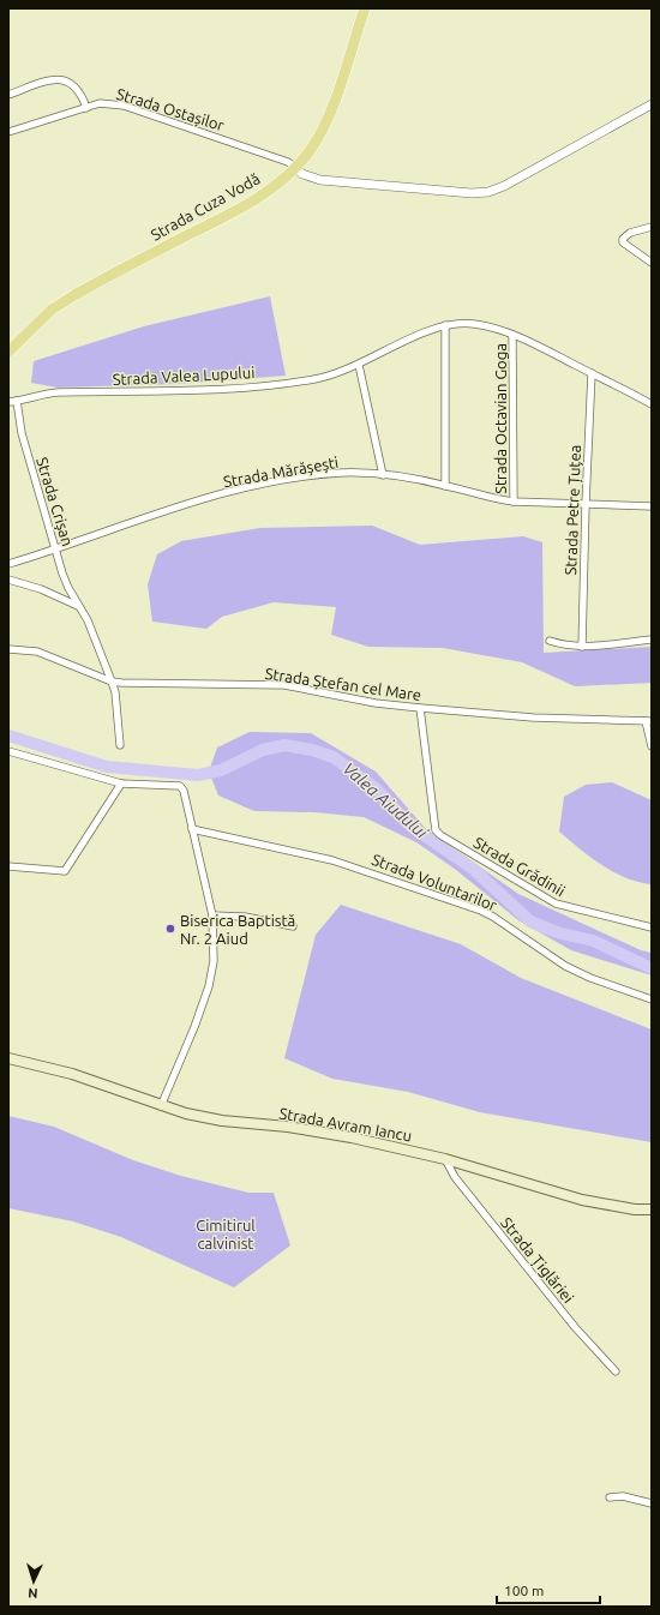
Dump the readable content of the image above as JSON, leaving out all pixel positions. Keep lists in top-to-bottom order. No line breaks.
{"streets":{"main road":["Strada Cuza Vodă","Strada Avram Iancu"],"street":["Strada Ostașilor","Strada Valea Lupului","Strada Octavian Goga","Strada Mărășești","Strada Crișan","Strada Petre Țuțea","Strada Ștefan cel Mare","Strada Grădinii","Strada Voluntarilor","Strada Țiglăriei"]},"crossings":[["Strada Ostașilor","Strada Cuza Vodă"],["Strada Valea Lupului","Strada Octavian Goga"],["Strada Valea Lupului","Strada Crișan"],["Strada Valea Lupului","Strada Petre Țuțea"],["Strada Octavian Goga","Strada Mărășești"],["Strada Mărășești","Strada Crișan"],["Strada Mărășești","Strada Petre Țuțea"],["Strada Crișan","Strada Ștefan cel Mare"],["Strada Ștefan cel Mare","Strada Grădinii"],["Strada Avram Iancu","Strada Țiglăriei"]],"water":["Valea Aiudului"],"parks":["Cimitirul calvinist"],"places":["Biserica Baptistă Nr. 2 Aiud"],"scale_bar":"100 m","north":"bottom"}
